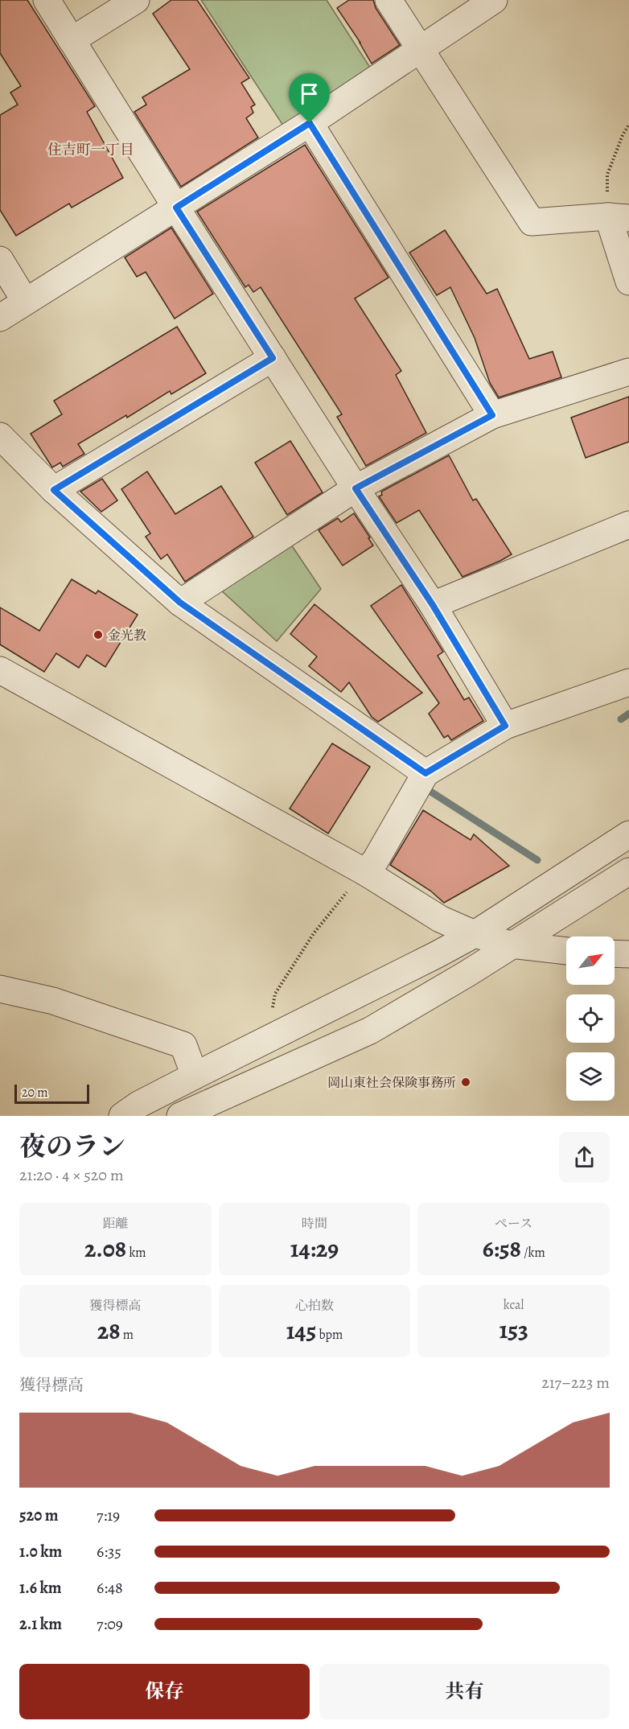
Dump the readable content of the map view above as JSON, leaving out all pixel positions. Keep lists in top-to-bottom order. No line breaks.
{"districts":["住吉町一丁目"],"places":["金光教","岡山東社会保険事務所"],"scale_bar":"20 m","north":"top right","page":{"scale":"20 m","heading":["夜のラン","21:20 · 4 × 520 m"],"stats":[["距離","2.08 km"],["時間","14:29"],["ペース","6:58 /km"],["獲得標高","28 m"],["心拍数","145 bpm"],["kcal","153"]],"chart":["獲得標高","217–223 m"],"list":[{"name":"520 m","note":"7:19"},{"name":"1.0 km","note":"6:35"},{"name":"1.6 km","note":"6:48"},{"name":"2.1 km","note":"7:09"}],"buttons":["保存","共有"]}}
